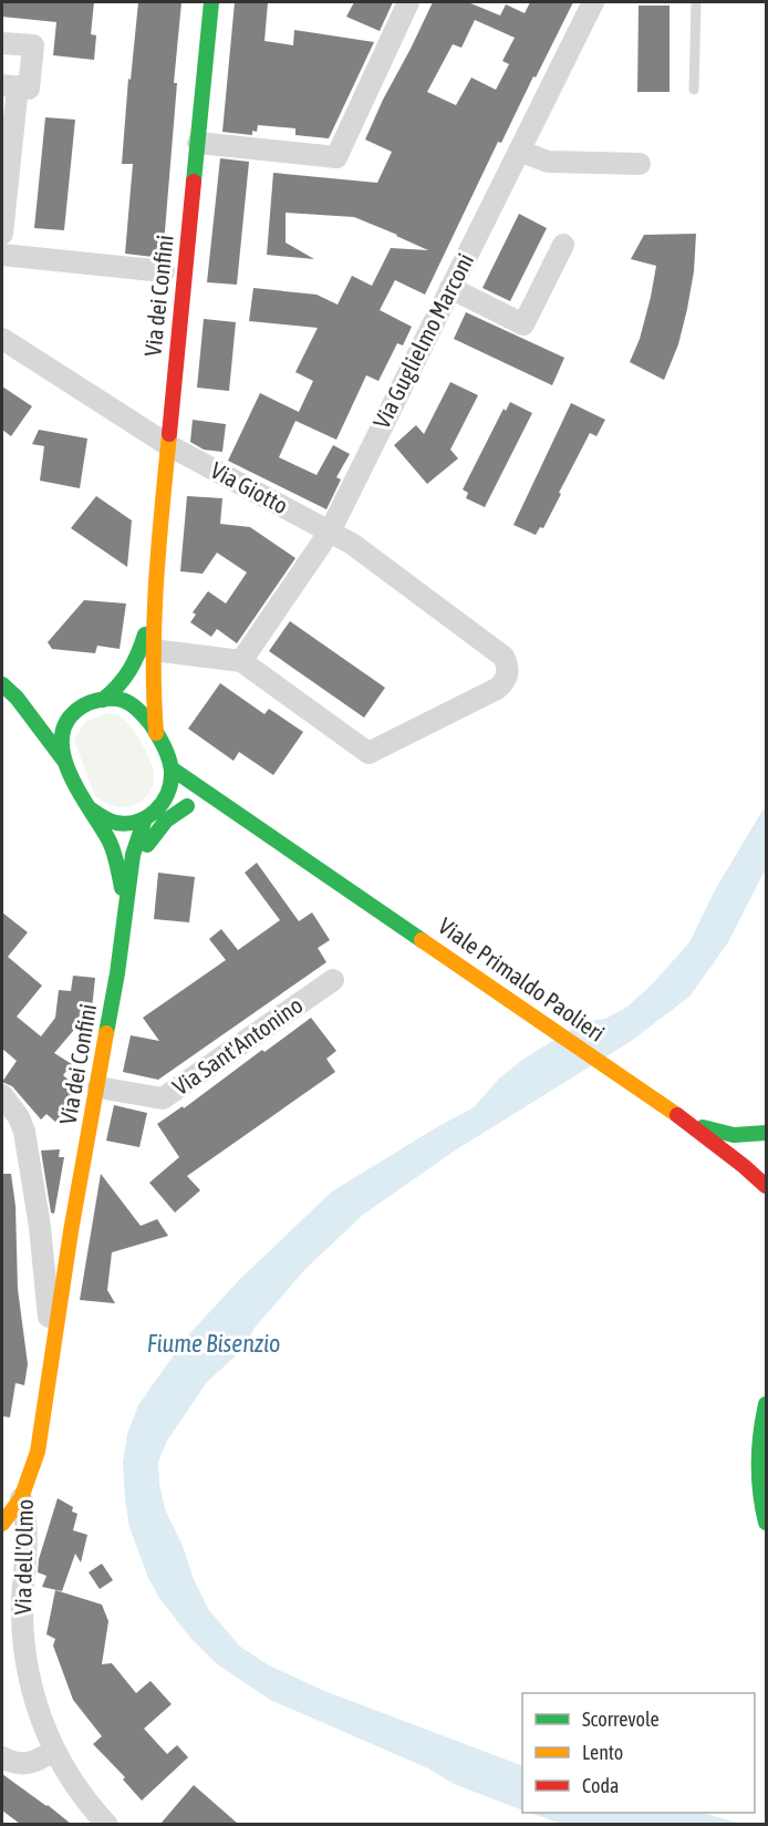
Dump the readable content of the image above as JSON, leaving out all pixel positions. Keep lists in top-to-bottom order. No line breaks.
{"streets":{"main road":["Via dei Confini","Viale Primaldo Paolieri","Via dell'Olmo"],"street":["Via Guglielmo Marconi","Via Giotto","Via Sant'Antonino"]},"crossings":[["Via dei Confini","Via Giotto"],["Via dei Confini","Viale Primaldo Paolieri"],["Via dei Confini","Via Sant'Antonino"],["Via dei Confini","Via dell'Olmo"],["Via Guglielmo Marconi","Via Giotto"]],"water":["Fiume Bisenzio"],"legend":["Scorrevole","Lento","Coda"]}
